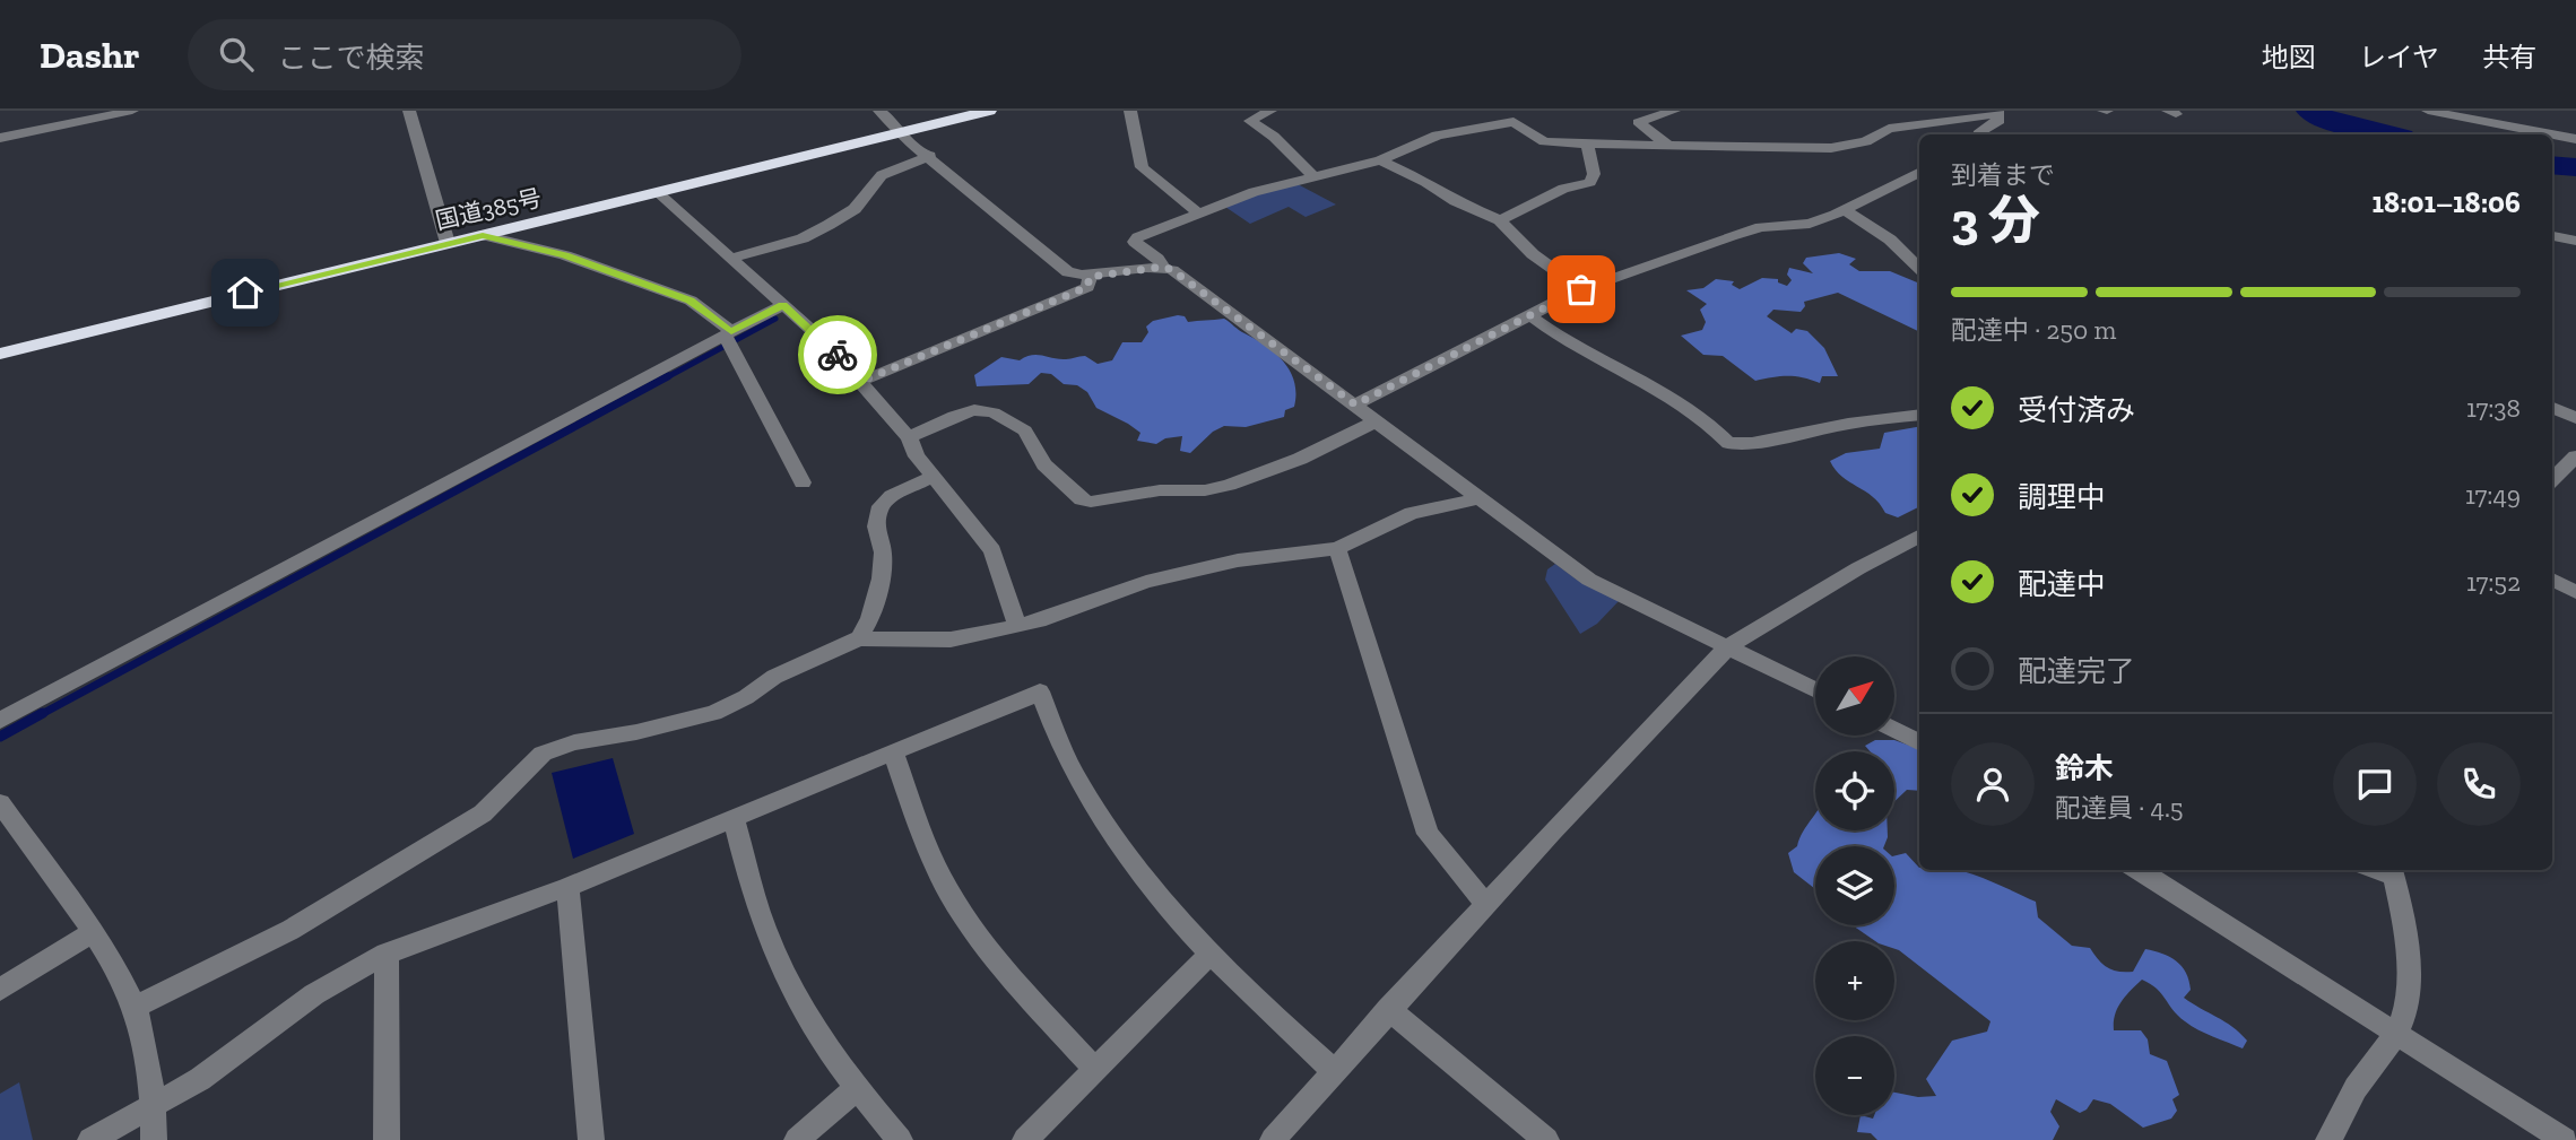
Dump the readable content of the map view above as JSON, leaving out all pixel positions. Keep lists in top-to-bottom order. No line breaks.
{"streets":{"highway":["国道385号"]},"north":"top right","page":{"header":"Dashr","search":"ここで検索","nav":["地図","レイヤ","共有"],"heading":["3 分","到着まで","18:01–18:06"],"panel":["鈴木","配達員 · 4.5"],"bar":"配達中 · 250 m","list":[["受付済み","17:38"],["調理中","17:49"],["配達中","17:52"],"配達完了"],"map_buttons":["+","−"]}}
